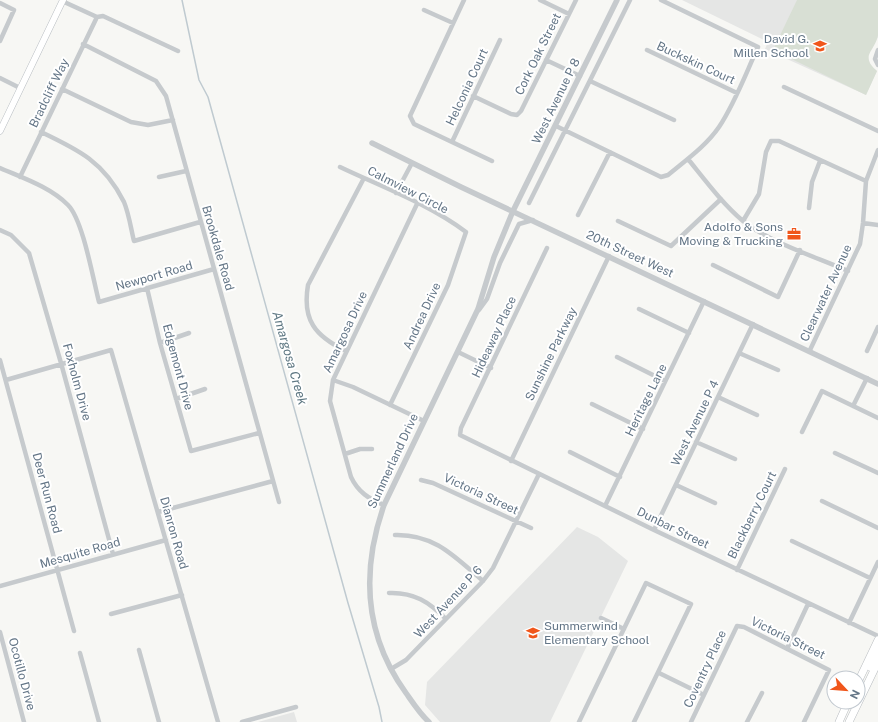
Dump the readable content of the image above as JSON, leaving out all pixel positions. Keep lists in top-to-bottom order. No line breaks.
{"streets":{"street":["Cork Oak Street","Buckskin Court","Helconia Court","Bradcliff Way","West Avenue P 8","Calmview Circle","Brookdale Road","20th Street West","Newport Road","Clearwater Avenue","Andrea Drive","Amargosa Drive","Hideaway Place","Sunshine Parkway","Edgemont Drive","Foxholm Drive","Heritage Lane","West Avenue P 4","Summerland Drive","Deer Run Road","Victoria Street","Blackberry Court","Dunbar Street","Dianron Road","Mesquite Road","West Avenue P 6","Coventry Place","Ocotillo Drive"]},"crossings":[["Cork Oak Street","Helconia Court"],["Bradcliff Way","Brookdale Road"],["Bradcliff Way","Newport Road"],["West Avenue P 8","20th Street West"],["West Avenue P 8","Summerland Drive"],["Calmview Circle","Andrea Drive"],["Calmview Circle","Amargosa Drive"],["Brookdale Road","Newport Road"],["Brookdale Road","Edgemont Drive"],["20th Street West","Clearwater Avenue"],["20th Street West","Sunshine Parkway"],["20th Street West","Heritage Lane"],["20th Street West","West Avenue P 4"],["20th Street West","Summerland Drive"],["Newport Road","Edgemont Drive"],["Amargosa Drive","Summerland Drive"],["Hideaway Place","Dunbar Street"],["Sunshine Parkway","Dunbar Street"],["Foxholm Drive","Dianron Road"],["Foxholm Drive","Mesquite Road"],["Heritage Lane","Dunbar Street"],["West Avenue P 4","Dunbar Street"],["Summerland Drive","West Avenue P 6"],["Deer Run Road","Mesquite Road"],["Victoria Street","West Avenue P 6"],["Victoria Street","Coventry Place"],["Blackberry Court","Dunbar Street"],["Dunbar Street","West Avenue P 6"],["Dianron Road","Mesquite Road"]],"water":["Amargosa Creek"],"places":{"school or university":["David G. Millen School","Summerwind Elementary School"],"office":["Adolfo & Sons Moving & Trucking"]},"north":"bottom right"}
